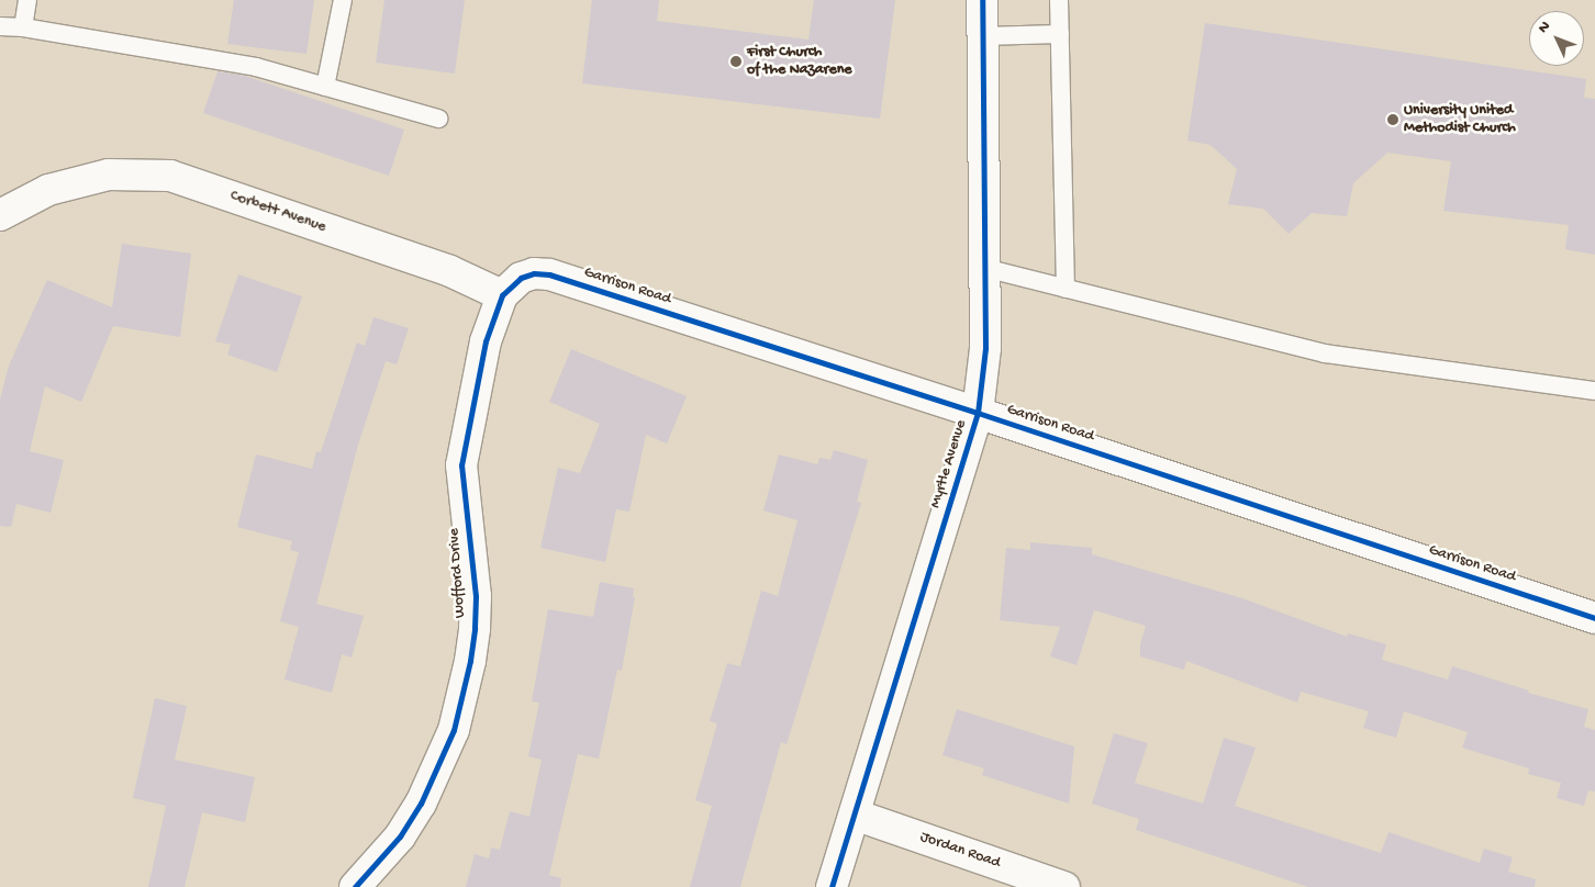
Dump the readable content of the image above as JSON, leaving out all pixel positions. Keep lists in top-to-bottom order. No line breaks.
{"streets":{"street":["Corbett Avenue","Garrison Road","Myrtle Avenue","Wofford Drive","Jordan Road"]},"crossings":[["Corbett Avenue","Garrison Road"],["Corbett Avenue","Wofford Drive"],["Garrison Road","Myrtle Avenue"],["Garrison Road","Wofford Drive"],["Myrtle Avenue","Jordan Road"]],"places":["First Church of the Nazarene","University United Methodist Church"],"north":"top left"}
